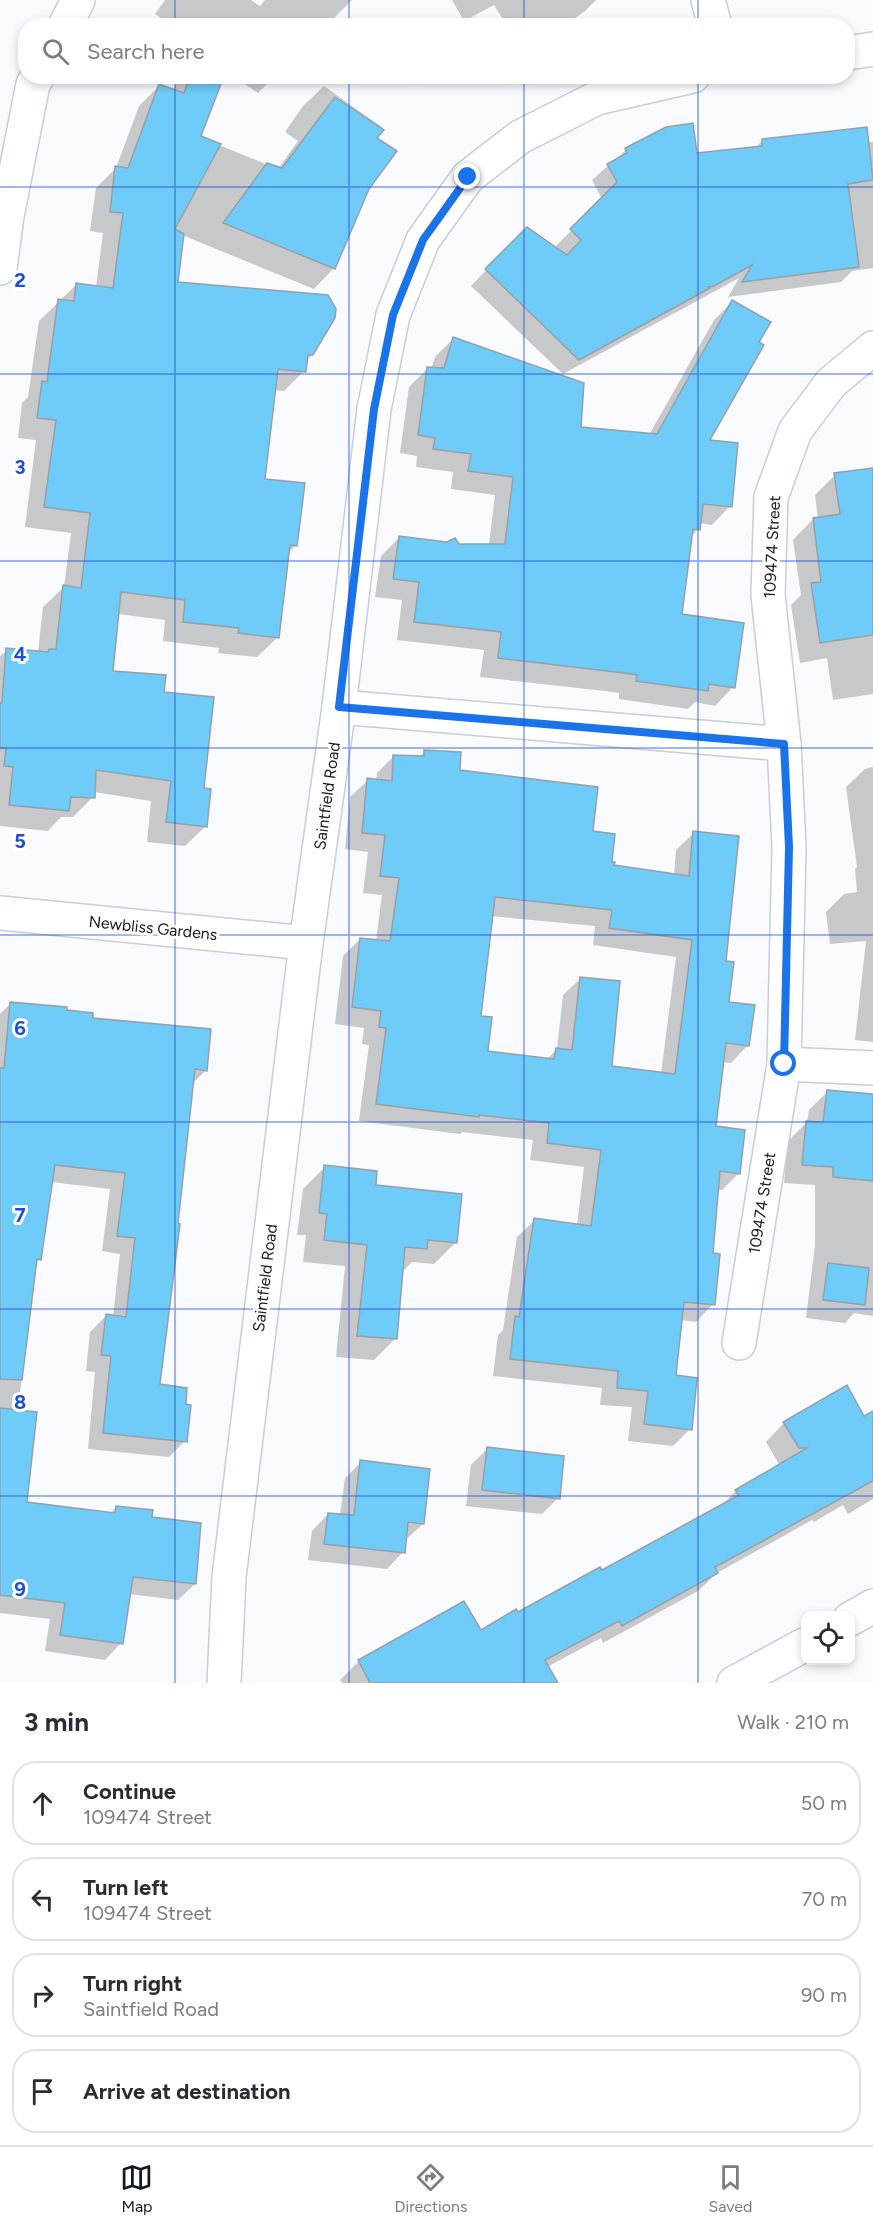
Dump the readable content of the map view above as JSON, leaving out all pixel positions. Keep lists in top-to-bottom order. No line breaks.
{"streets":{"street":["109474 Street","Saintfield Road","Newbliss Gardens"]},"crossings":[["Saintfield Road","Newbliss Gardens"]],"page":{"search":"Search here","heading":["3 min","Walk · 210 m"],"list":[["Continue","109474 Street","50 m"],["Turn left","109474 Street","70 m"],["Turn right","Saintfield Road","90 m"],"Arrive at destination"],"nav":["Map","Directions","Saved"]},"grid":{"rows":["2","3","4","5","6","7","8","9"]}}
